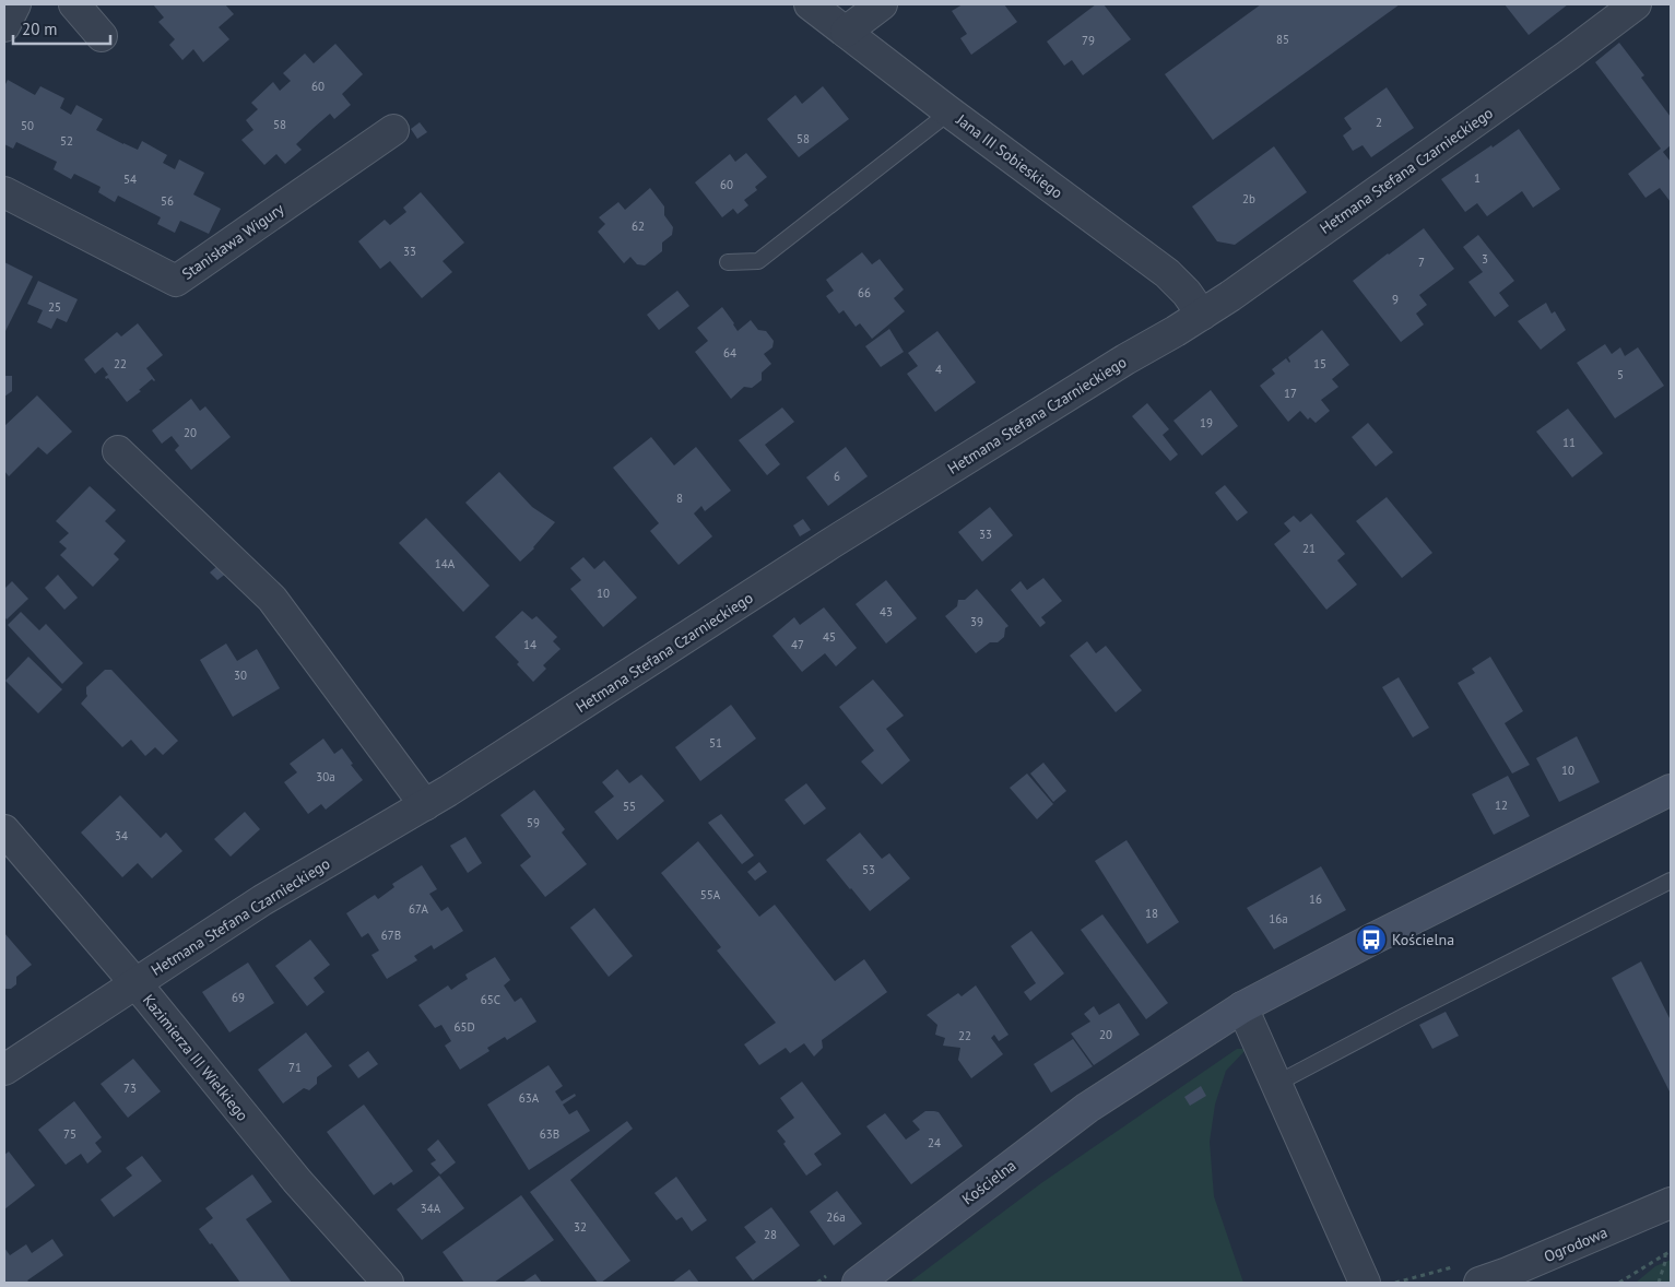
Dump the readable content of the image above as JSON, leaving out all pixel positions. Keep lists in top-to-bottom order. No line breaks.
{"streets":{"street":["Jana III Sobieskiego","Hetmana Stefana Czarnieckiego","Stanisława Wigury","Kazimierza III Wielkiego","Kościelna","Ogrodowa"]},"crossings":[["Jana III Sobieskiego","Hetmana Stefana Czarnieckiego"],["Hetmana Stefana Czarnieckiego","Kazimierza III Wielkiego"]],"places":{"bus stop":["Kościelna"]},"house_numbers":["85","79","60","2","58","50","58","52","1","54","60","2b","56","62","33","3","7","66","9","25","64","22","15","4","5","17","19","20","11","6","8","33","21","14A","10","43","39","45","14","47","30","51","10","30a","12","55","59","34","53","55A","16","67A","18","16a","67B","69","65C","65D","20","22","71","73","63A","75","63B","24","34A","26a","32","28"],"scale_bar":"20 m"}
